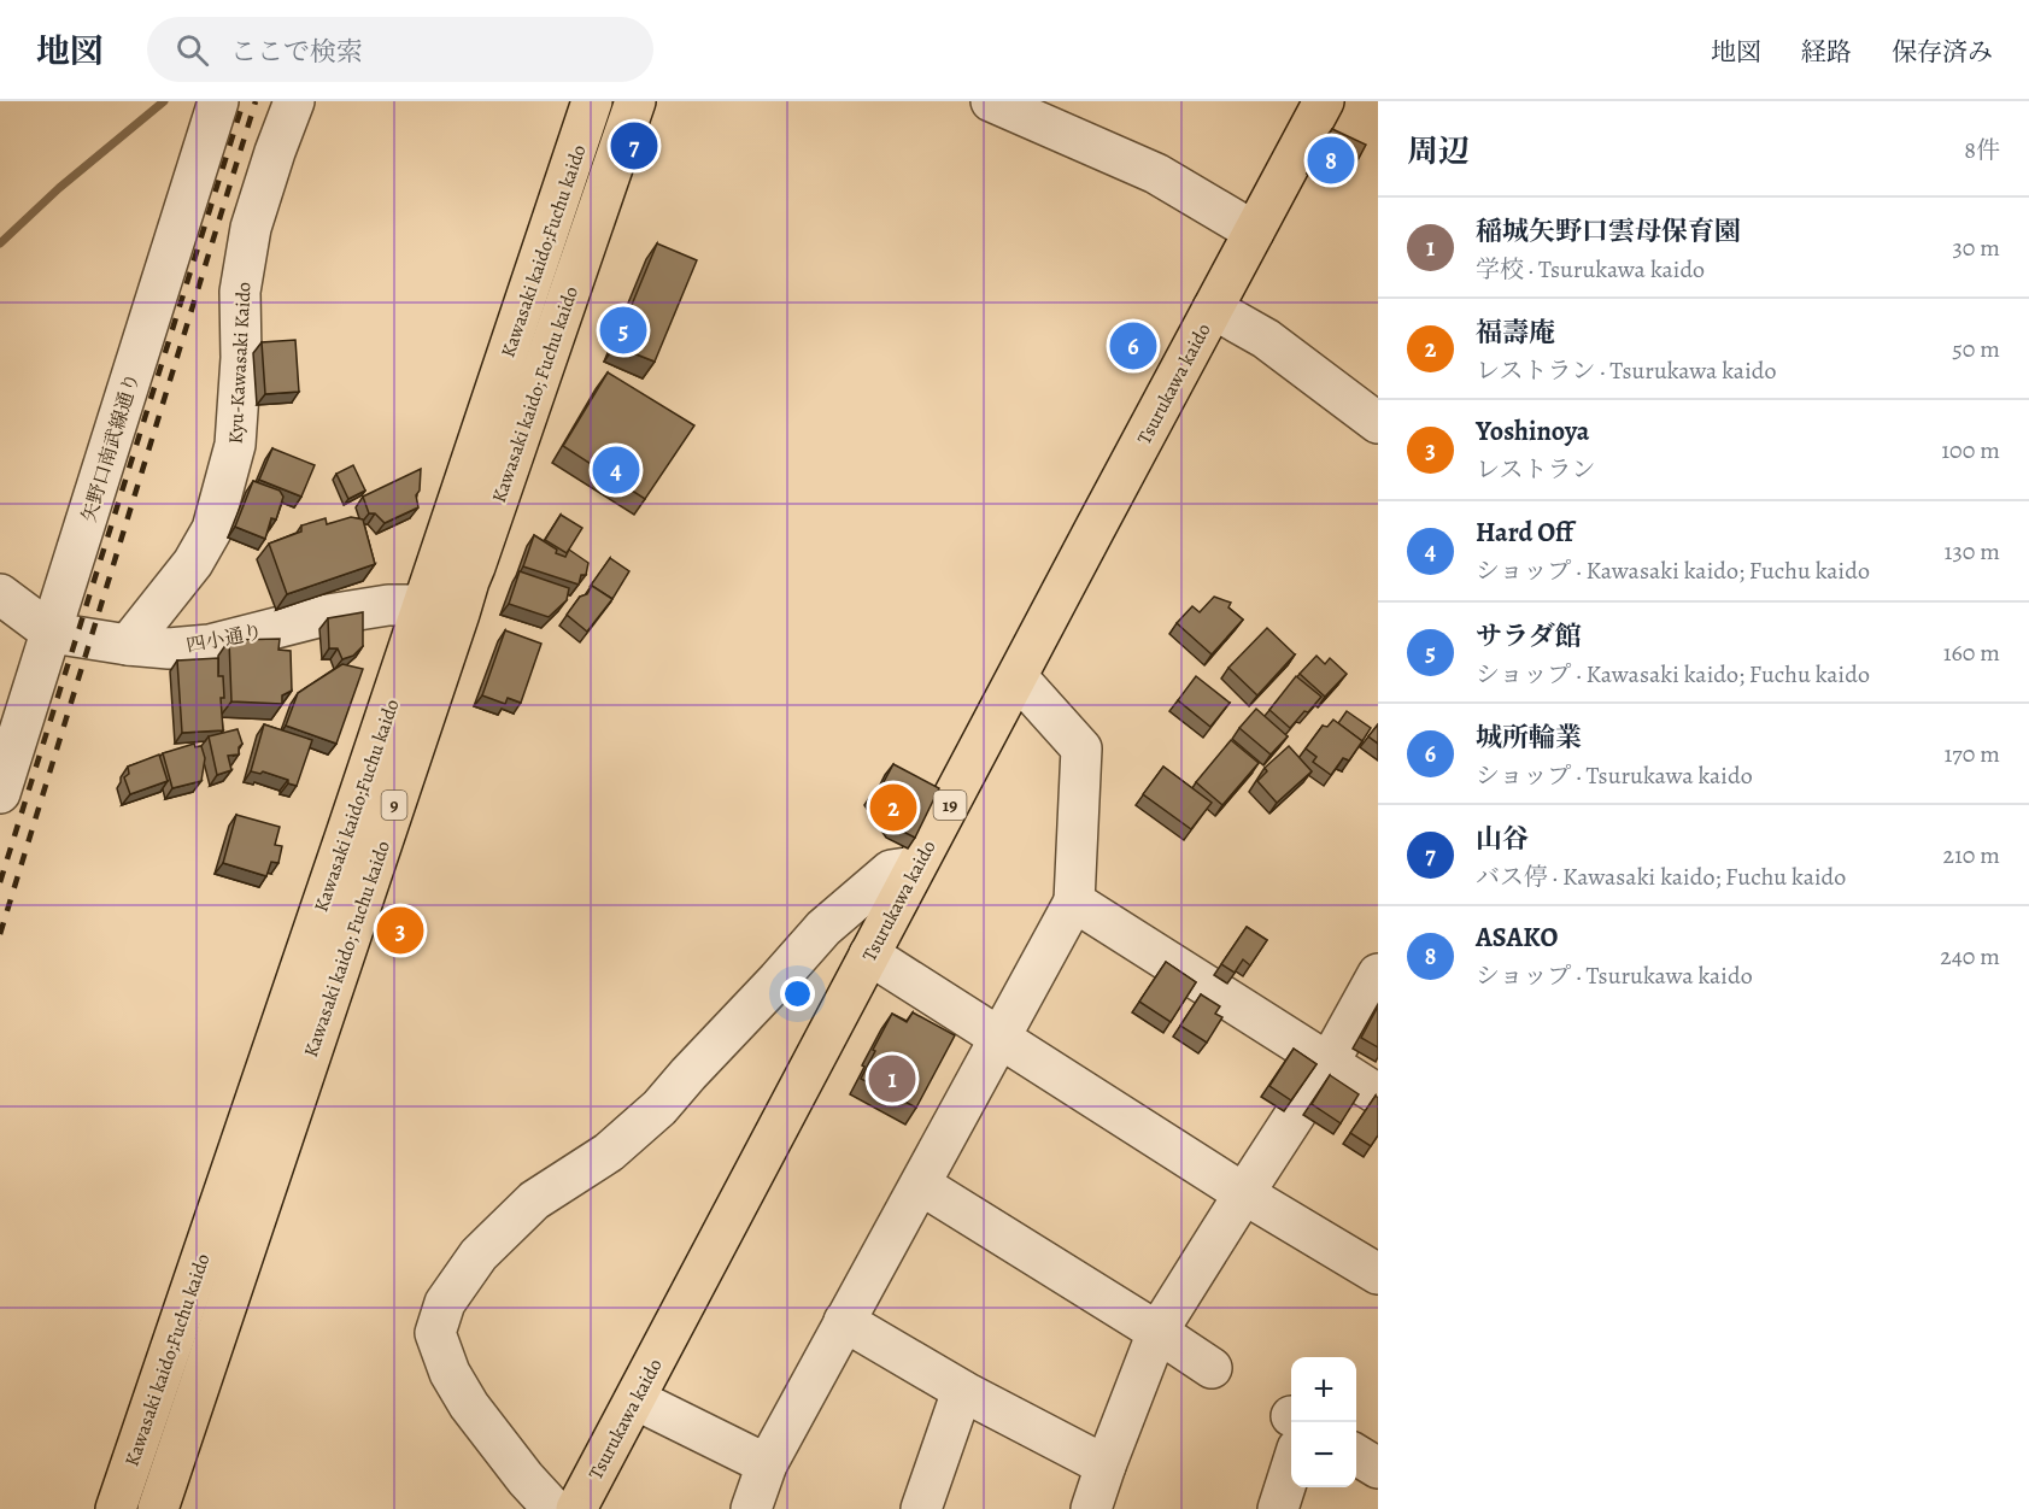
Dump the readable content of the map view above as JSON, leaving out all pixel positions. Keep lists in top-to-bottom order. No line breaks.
{"streets":{"main road":["Kawasaki kaido;Fuchu kaido","Tsurukawa kaido","Kawasaki kaido; Fuchu kaido","9","19"],"street":["Kyu-Kawasaki Kaido","矢野口南武線通り","四小通り"]},"crossings":[["Kawasaki kaido;Fuchu kaido","Kawasaki kaido; Fuchu kaido"],["Kawasaki kaido;Fuchu kaido","四小通り"],["Kyu-Kawasaki Kaido","四小通り"],["Kawasaki kaido; Fuchu kaido","四小通り"],["矢野口南武線通り","四小通り"]],"page":{"header":"地図","search":"ここで検索","nav":["地図","経路","保存済み"],"heading":["周辺","8件"],"pins":["7","8","5","6","4","2","3","1"],"list":[{"mark":"1","name":"稲城矢野口雲母保育園","note":"学校 · Tsurukawa kaido","value":"30 m"},{"mark":"2","name":"福壽庵","note":"レストラン · Tsurukawa kaido","value":"50 m"},{"mark":"3","name":"Yoshinoya","note":"レストラン","value":"100 m"},{"mark":"4","name":"Hard Off","note":"ショップ · Kawasaki kaido; Fuchu kaido","value":"130 m"},{"mark":"5","name":"サラダ館","note":"ショップ · Kawasaki kaido; Fuchu kaido","value":"160 m"},{"mark":"6","name":"城所輪業","note":"ショップ · Tsurukawa kaido","value":"170 m"},{"mark":"7","name":"山谷","note":"バス停 · Kawasaki kaido; Fuchu kaido","value":"210 m"},{"mark":"8","name":"ASAKO","note":"ショップ · Tsurukawa kaido","value":"240 m"}],"map_buttons":["+","−"]}}
